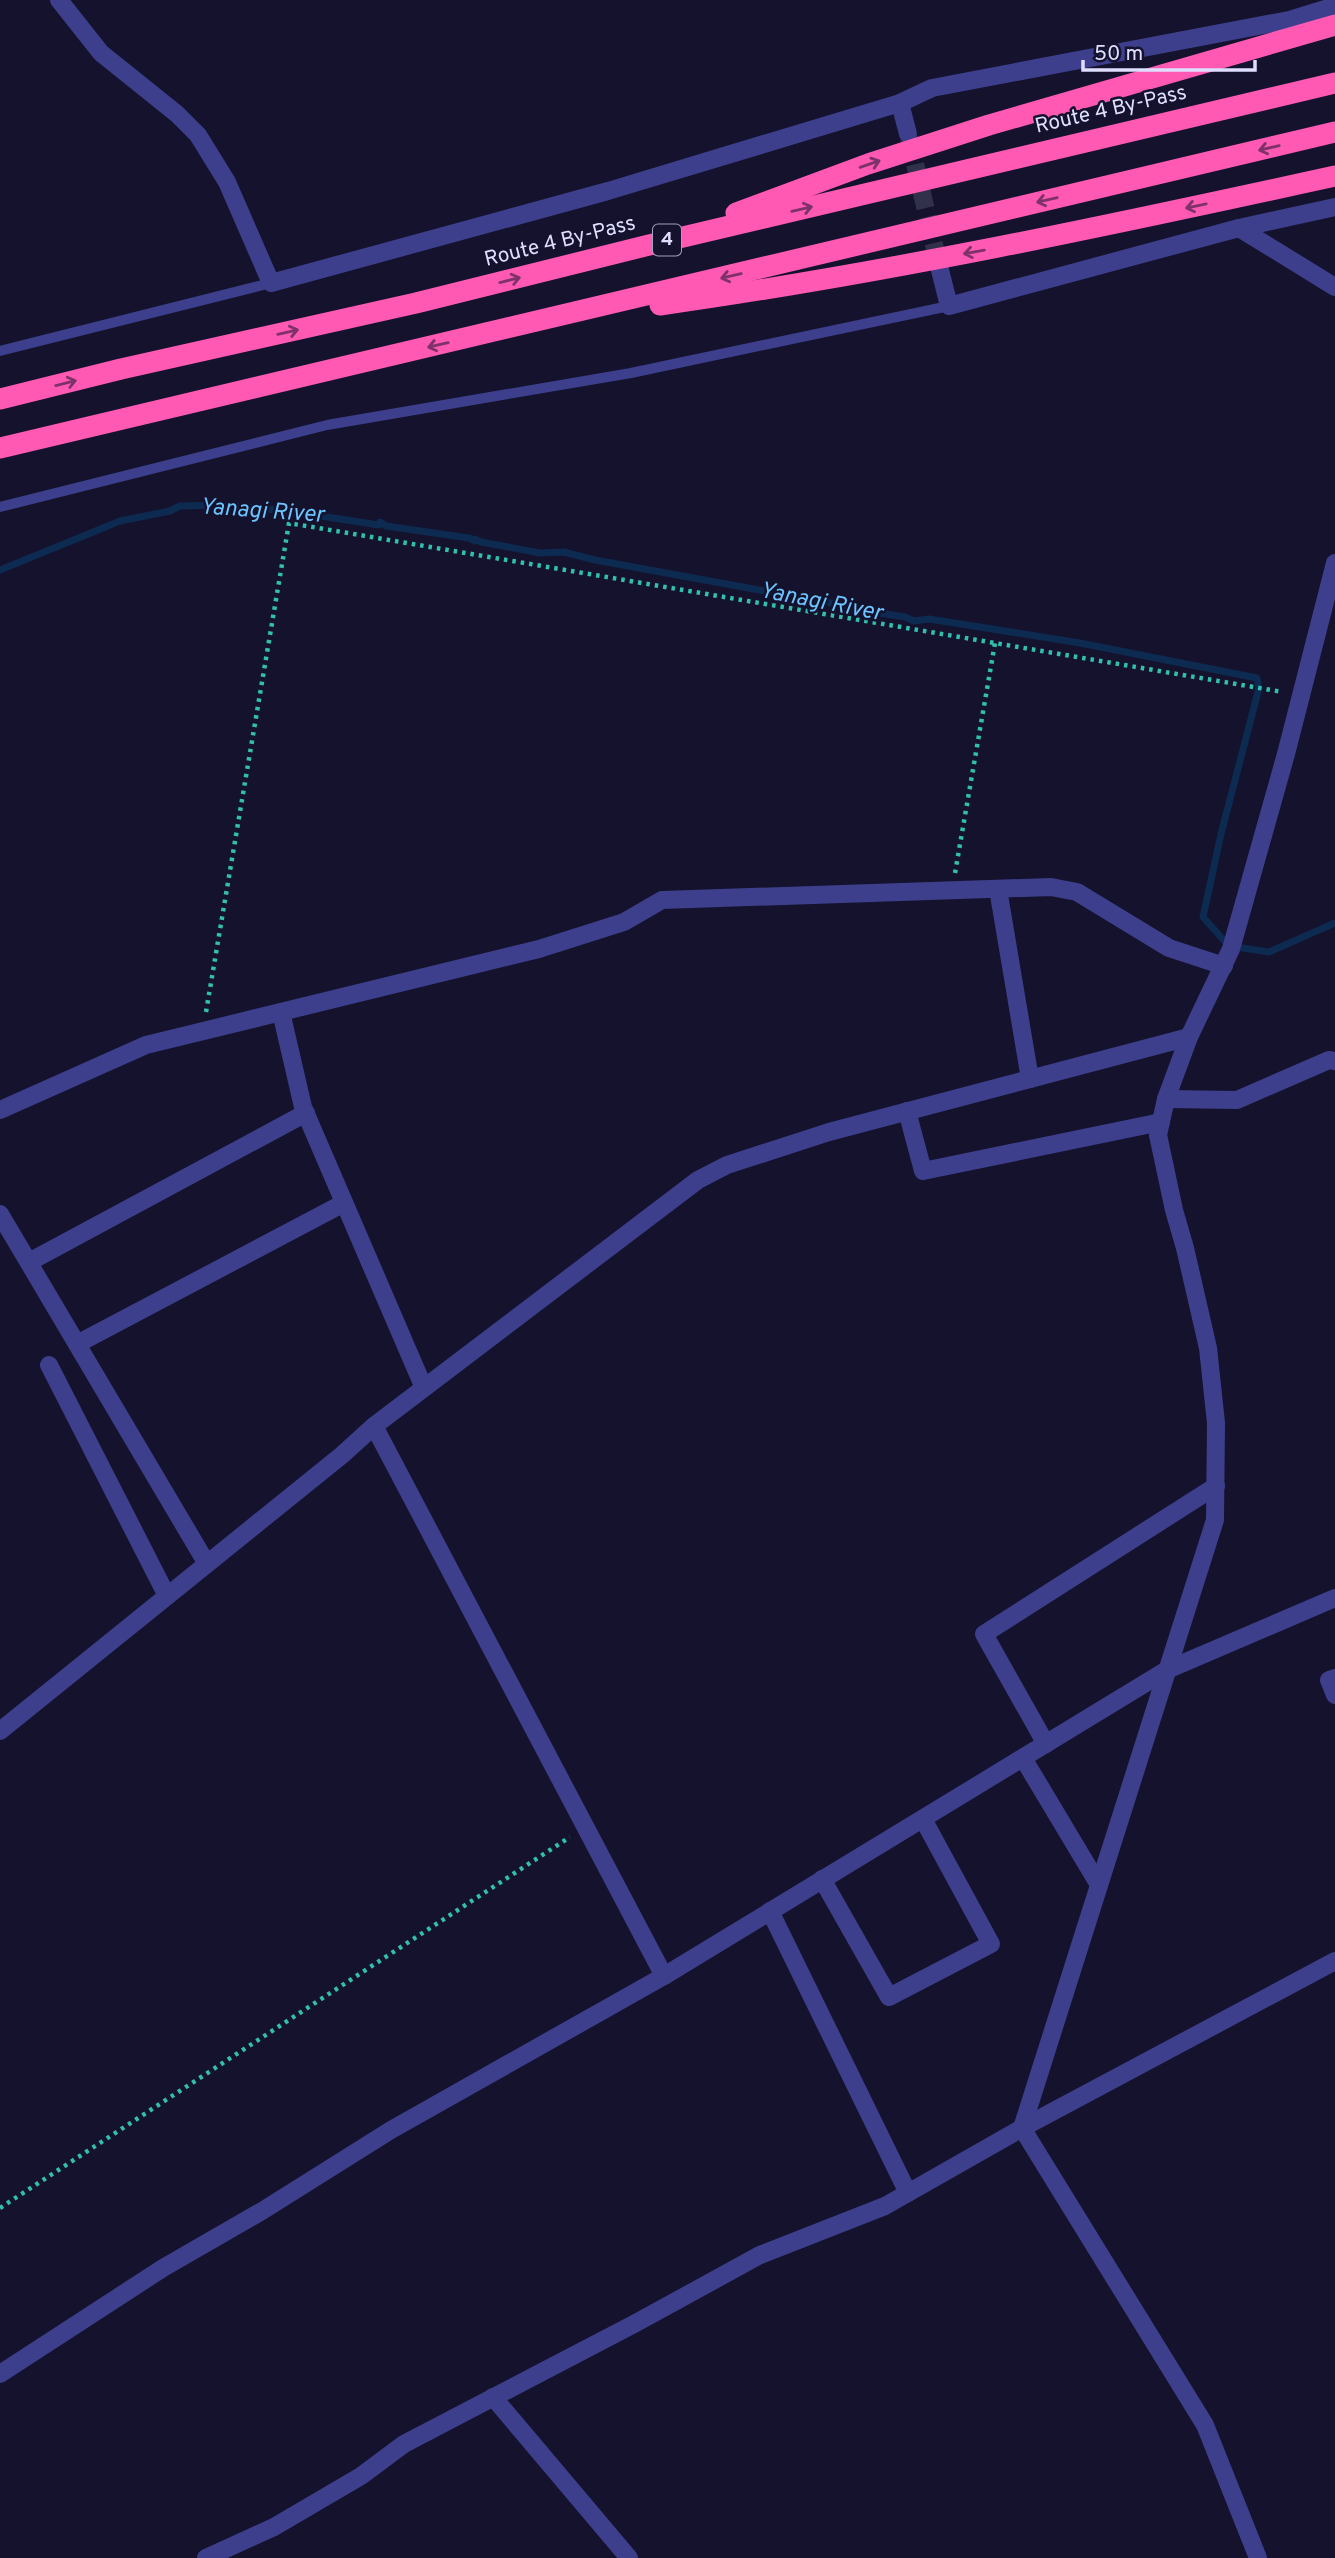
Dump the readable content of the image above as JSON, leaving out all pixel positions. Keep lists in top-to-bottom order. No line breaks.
{"streets":{"highway":["Route 4 By-Pass","4"]},"water":["Yanagi River"],"scale_bar":"50 m"}
